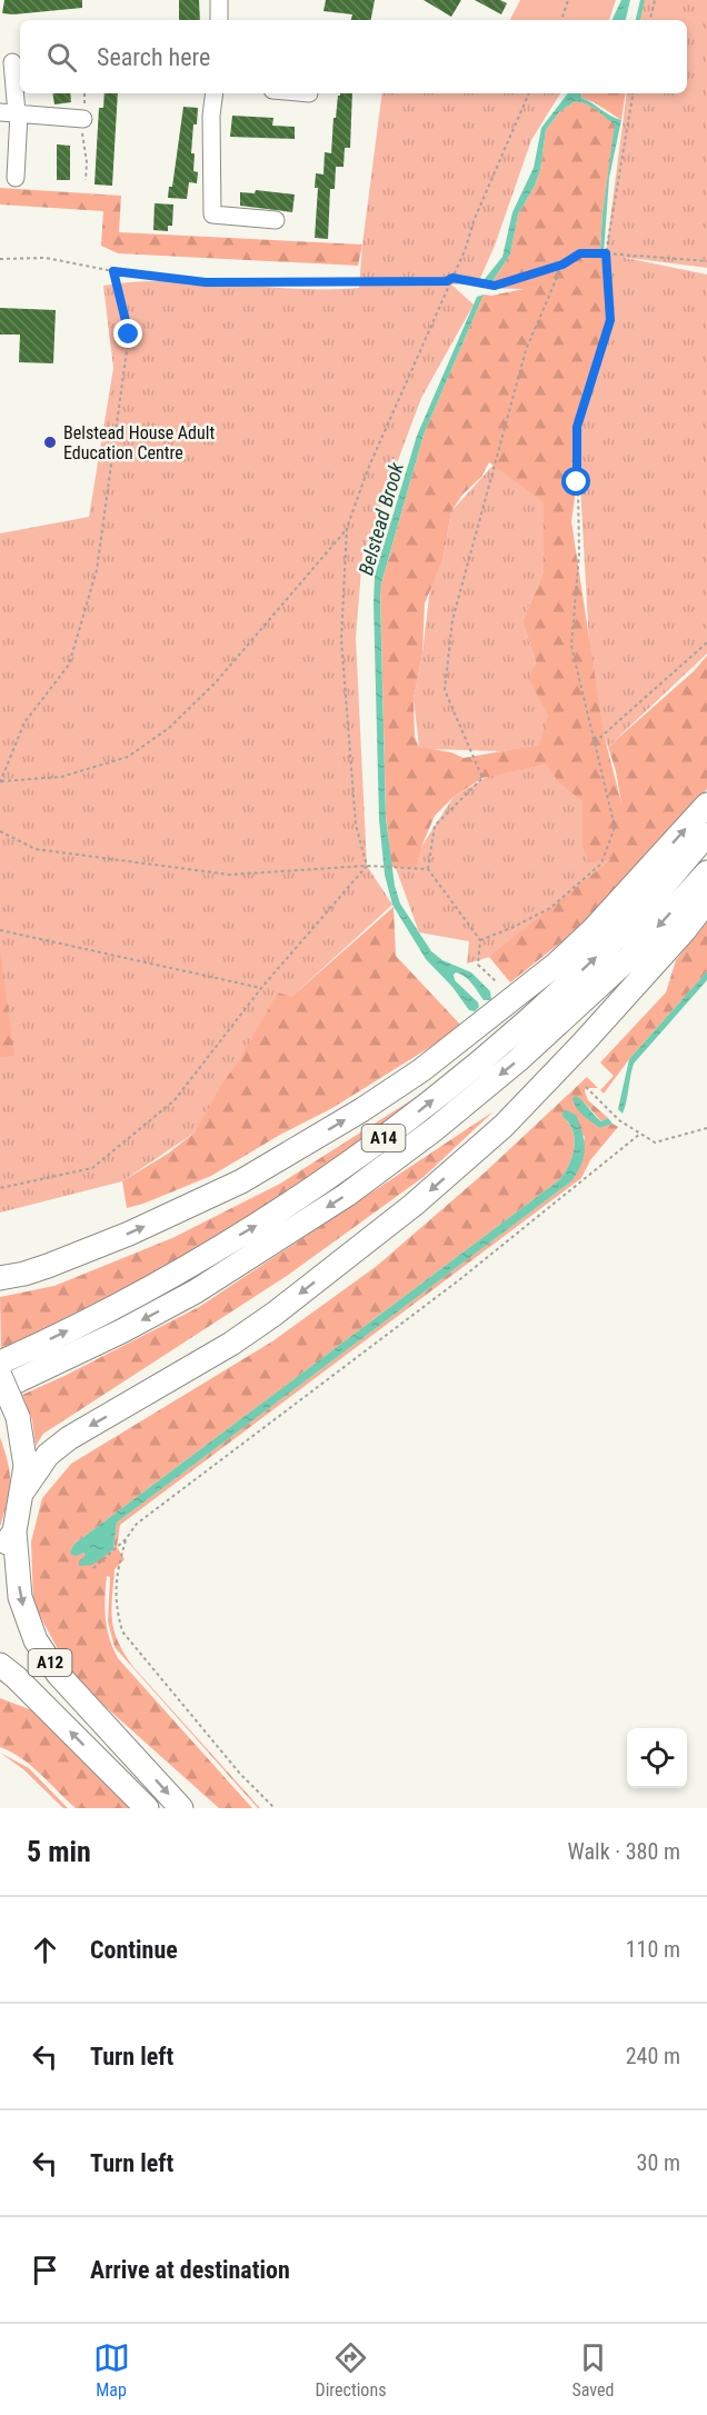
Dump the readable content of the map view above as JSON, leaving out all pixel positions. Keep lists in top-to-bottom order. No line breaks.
{"streets":{"highway":["A14","A12"]},"water":["Belstead Brook"],"places":["Belstead House Adult Education Centre"],"page":{"search":"Search here","heading":["5 min","Walk · 380 m"],"list":[["Continue","110 m"],["Turn left","240 m"],["Turn left","30 m"],"Arrive at destination"],"nav":["Map","Directions","Saved"]}}
